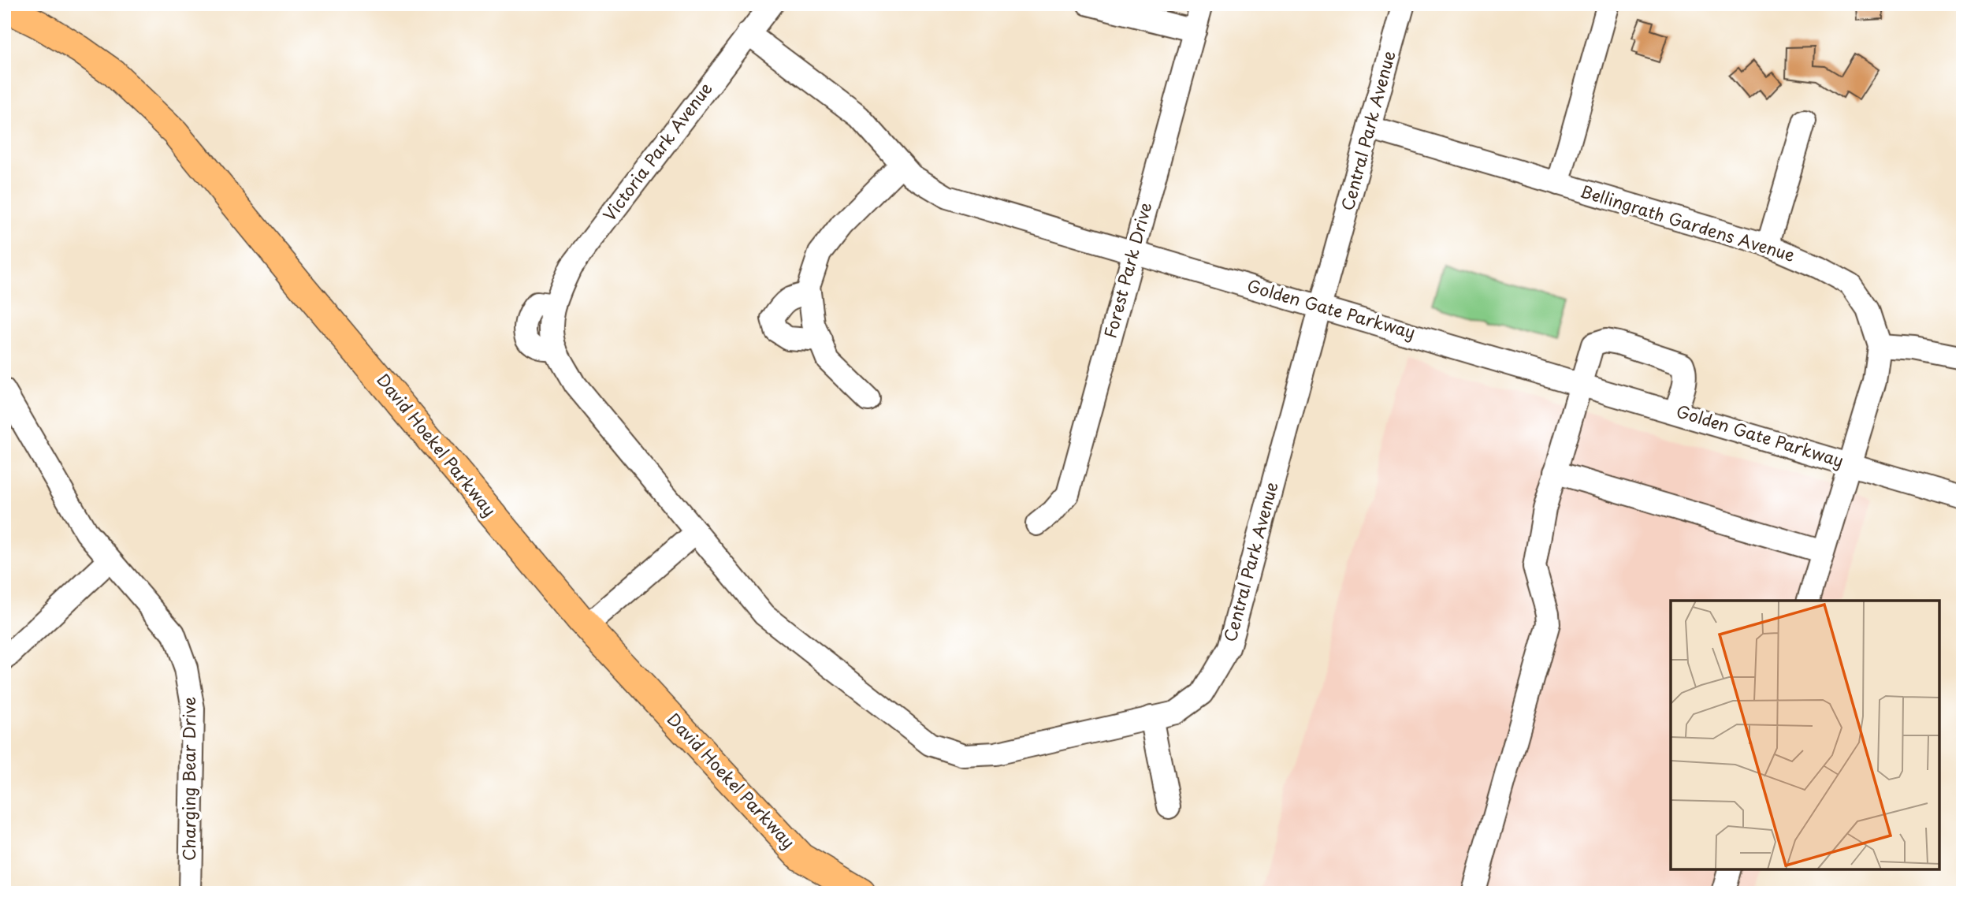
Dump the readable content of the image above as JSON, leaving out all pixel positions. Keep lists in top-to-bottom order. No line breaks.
{"streets":{"main road":["David Hoekel Parkway"],"street":["Central Park Avenue","Victoria Park Avenue","Bellingrath Gardens Avenue","Forest Park Drive","Golden Gate Parkway","Charging Bear Drive"]},"crossings":[["Central Park Avenue","Victoria Park Avenue"],["Central Park Avenue","Bellingrath Gardens Avenue"],["Central Park Avenue","Golden Gate Parkway"],["Victoria Park Avenue","Golden Gate Parkway"],["Bellingrath Gardens Avenue","Golden Gate Parkway"],["Forest Park Drive","Golden Gate Parkway"]]}
